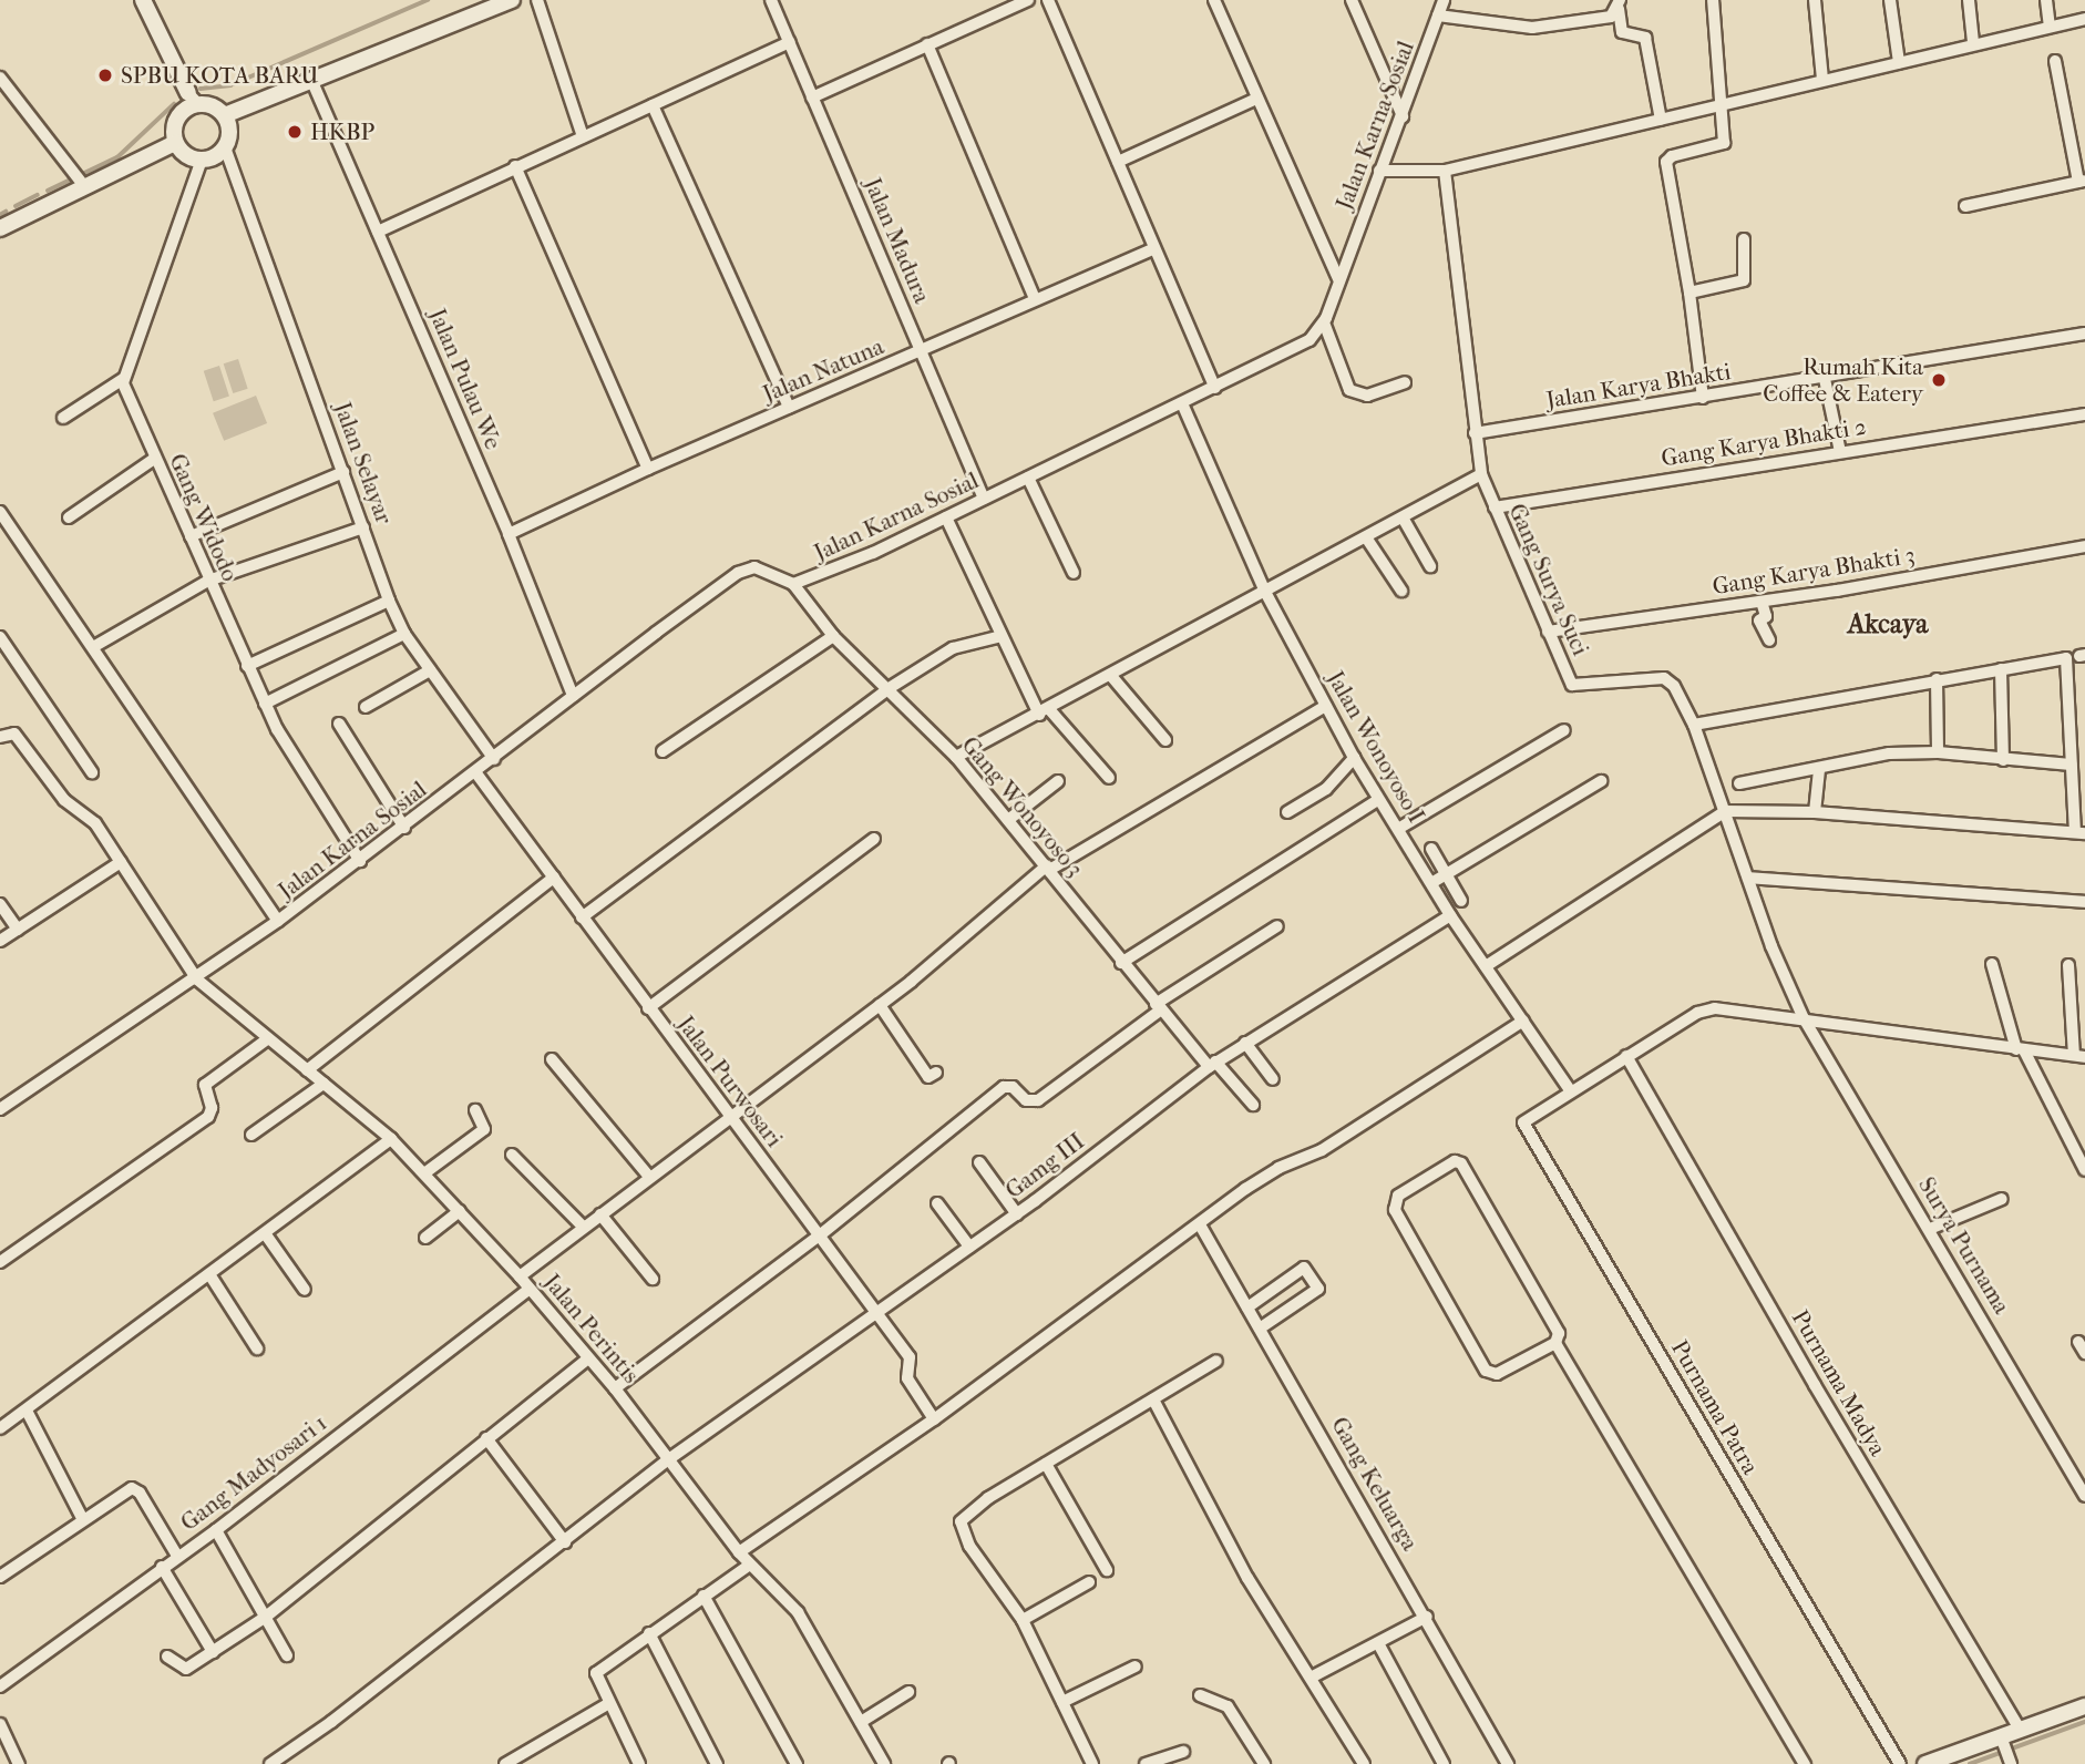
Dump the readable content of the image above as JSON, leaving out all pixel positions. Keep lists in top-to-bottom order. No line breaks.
{"streets":{"street":["Jalan Karna Sosial","Jalan Madura","Jalan Natuna","Jalan Pulau We","Jalan Karya Bhakti","Gang Karya Bhakti 2","Jalan Selayar","Gang Widodo","Gang Karya Bhakti 3","Gang Surya Suci","Jalan Wonoyoso I","Gang Wonoyoso 3","Jalan Purwosari","Gamg III","Surya Purnama","Jalan Perintis","Purnama Madya","Purnama Patra","Gang Madyosari 1","Gang Keluarga"]},"crossings":[["Jalan Karna Sosial","Jalan Madura"],["Jalan Karna Sosial","Jalan Pulau We"],["Jalan Karna Sosial","Jalan Selayar"],["Jalan Karna Sosial","Gang Widodo"],["Jalan Karna Sosial","Jalan Wonoyoso I"],["Jalan Karna Sosial","Gang Wonoyoso 3"],["Jalan Karna Sosial","Jalan Purwosari"],["Jalan Karna Sosial","Jalan Perintis"],["Jalan Madura","Jalan Natuna"],["Jalan Natuna","Jalan Pulau We"],["Jalan Karya Bhakti","Gang Surya Suci"],["Gang Karya Bhakti 2","Gang Surya Suci"],["Gang Karya Bhakti 3","Gang Surya Suci"],["Gang Surya Suci","Surya Purnama"],["Jalan Wonoyoso I","Gamg III"],["Jalan Wonoyoso I","Purnama Patra"],["Gang Wonoyoso 3","Gamg III"],["Jalan Purwosari","Gamg III"],["Gamg III","Jalan Perintis"],["Jalan Perintis","Gang Madyosari 1"]],"districts":["Akcaya"],"places":["SPBU KOTA BARU","HKBP","Rumah Kita Coffee & Eatery"]}
